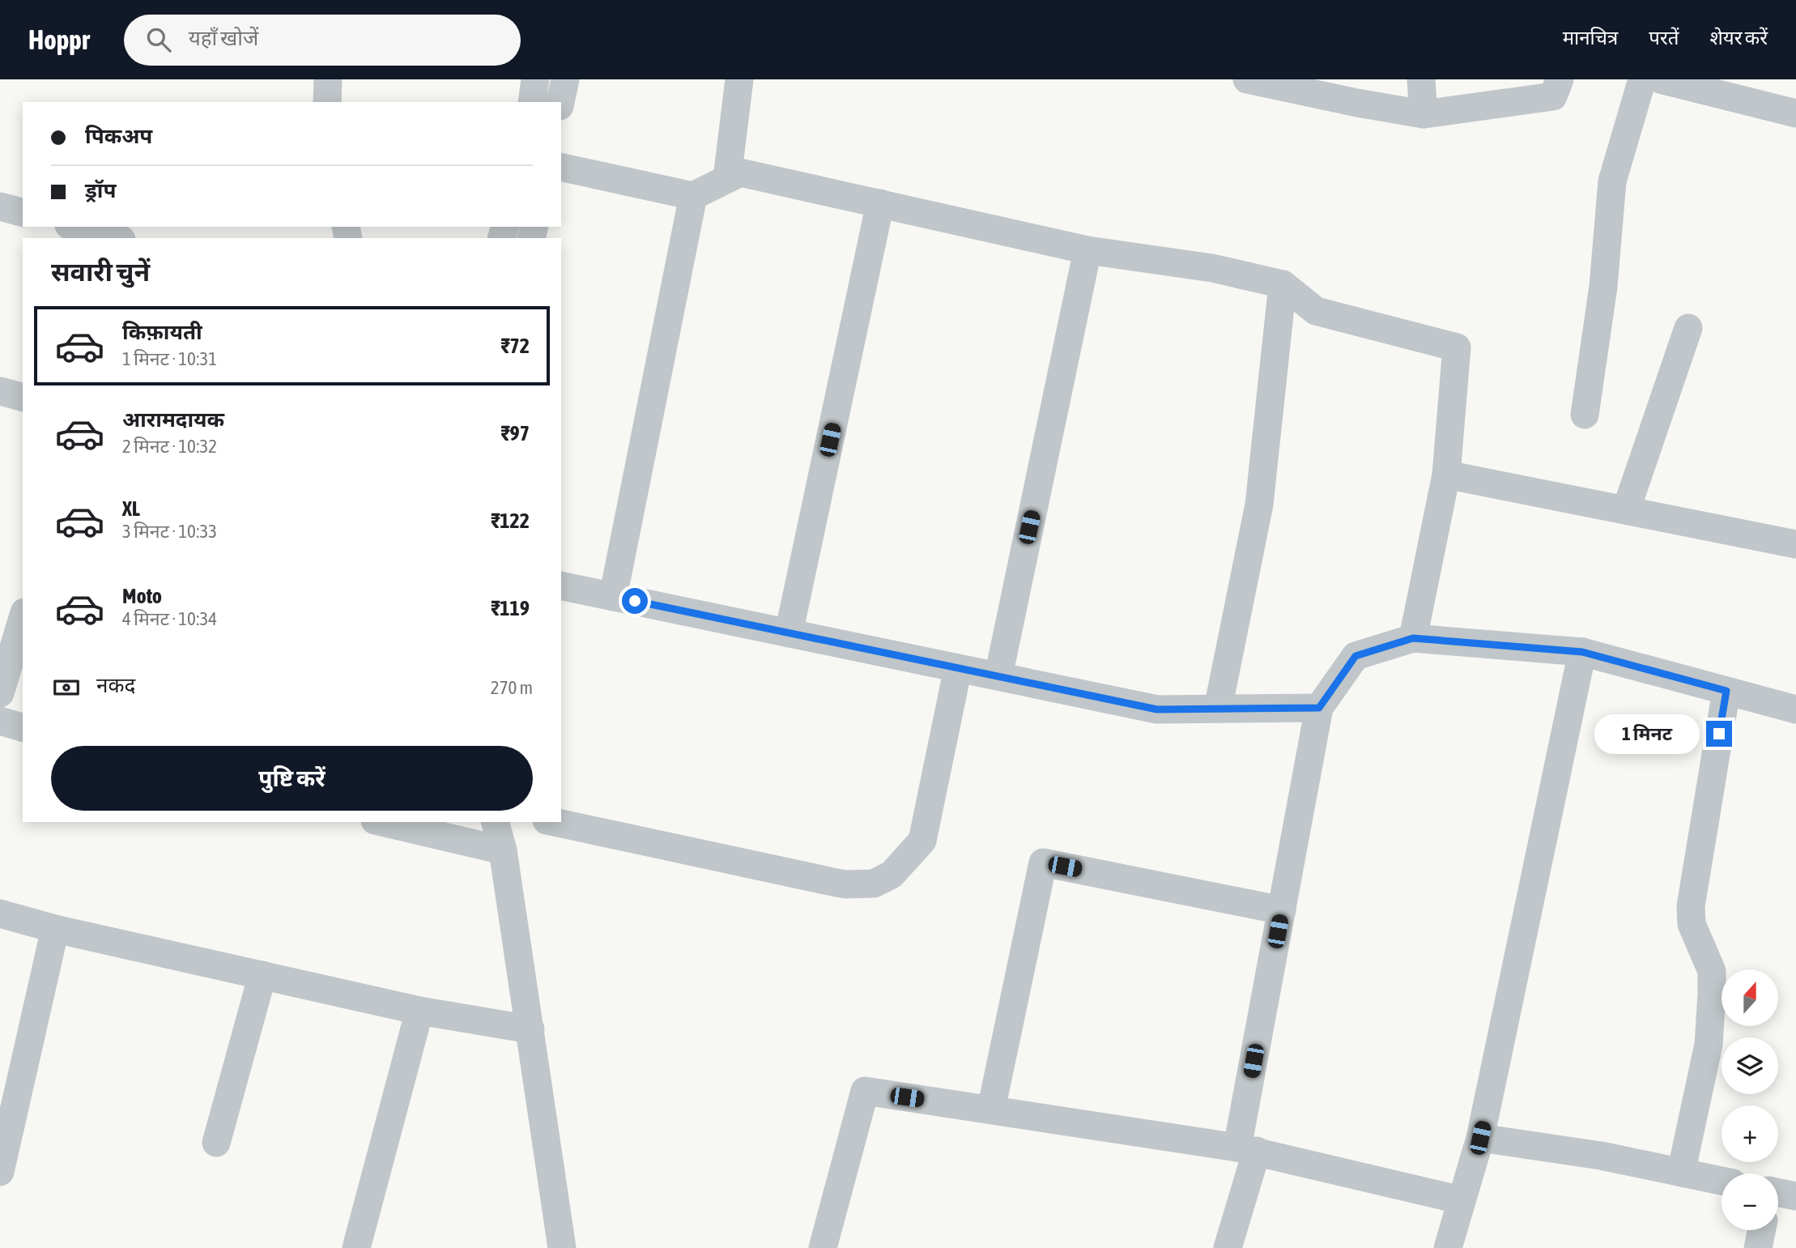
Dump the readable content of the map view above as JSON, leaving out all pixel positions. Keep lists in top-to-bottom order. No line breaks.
{"north":"top","page":{"header":"Hoppr","search":"यहाँ खोजें","nav":["मानचित्र","परतें","शेयर करें"],"banner":["पिकअप","ड्रॉप"],"heading":"सवारी चुनें","list":[{"name":"किफ़ायती","note":"1 मिनट · 10:31","value":"₹72"},{"name":"आरामदायक","note":"2 मिनट · 10:32","value":"₹97"},{"name":"XL","note":"3 मिनट · 10:33","value":"₹122"},{"name":"Moto","note":"4 मिनट · 10:34","value":"₹119"}],"pay":["नकद","270 m"],"bubble":"1 मिनट","buttons":"पुष्टि करें","map_buttons":["+","−"]}}
